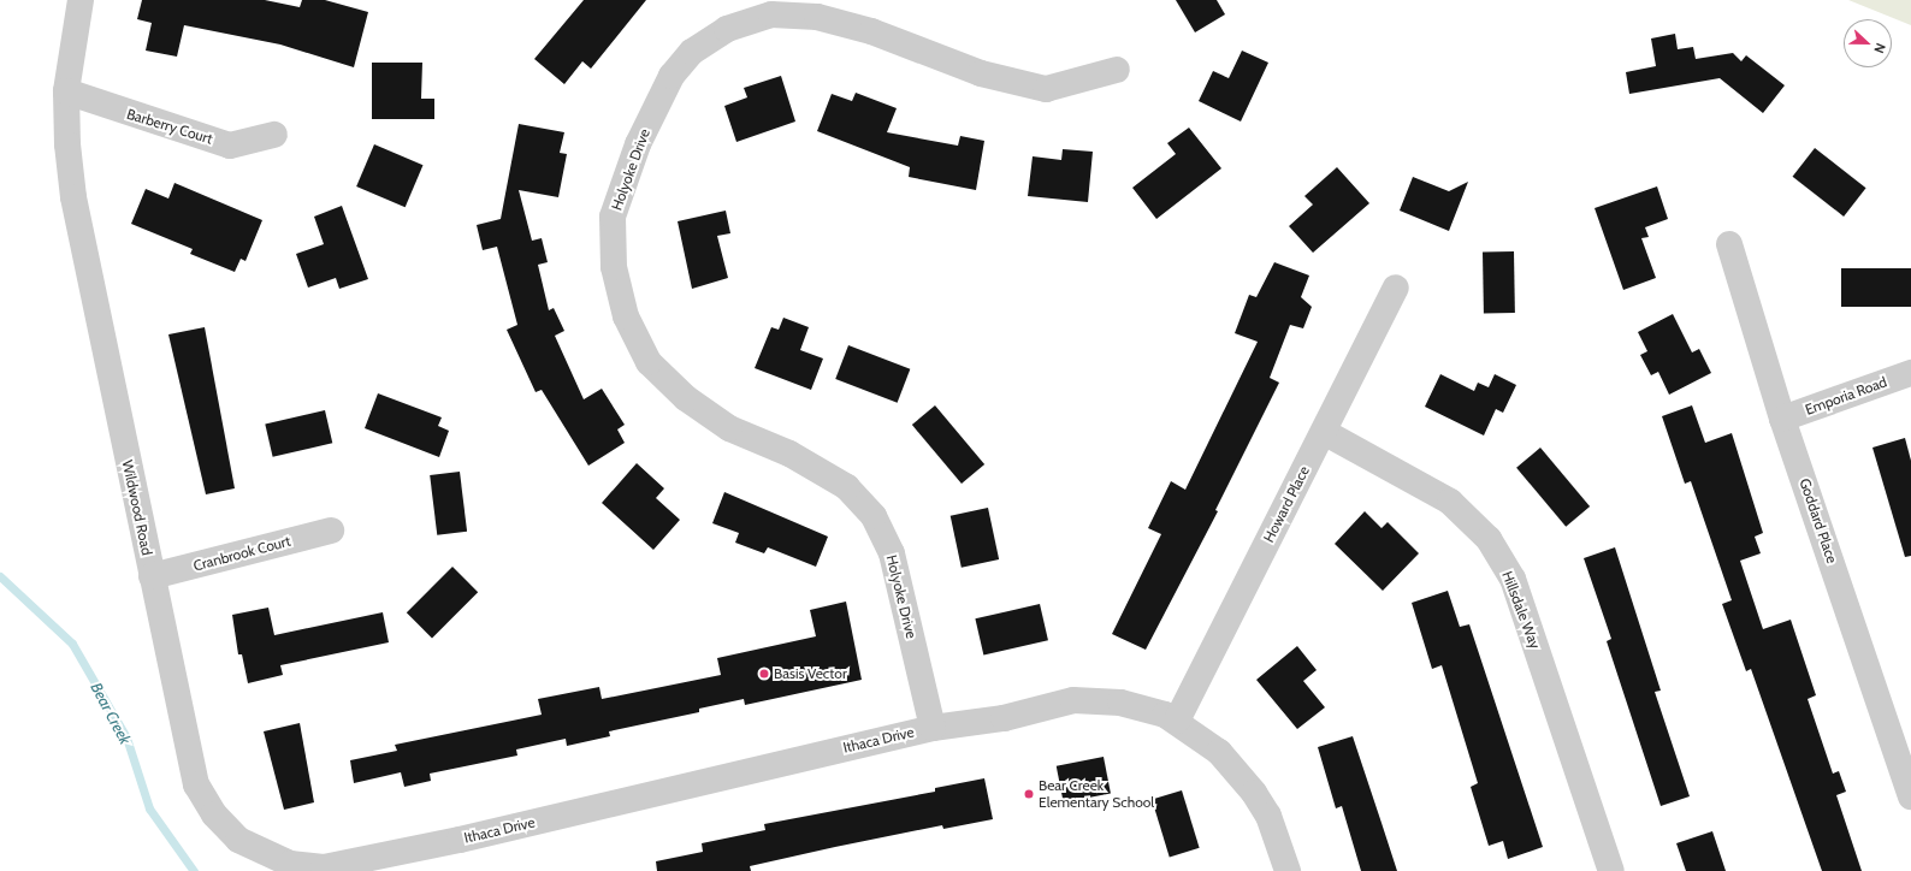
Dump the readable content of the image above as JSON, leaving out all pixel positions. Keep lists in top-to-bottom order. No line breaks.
{"streets":{"street":["Barberry Court","Holyoke Drive","Emporia Road","Howard Place","Wildwood Road","Goddard Place","Cranbrook Court","Hillsdale Way","Ithaca Drive"]},"crossings":[["Barberry Court","Wildwood Road"],["Holyoke Drive","Ithaca Drive"],["Emporia Road","Goddard Place"],["Howard Place","Hillsdale Way"],["Howard Place","Ithaca Drive"],["Wildwood Road","Cranbrook Court"],["Wildwood Road","Ithaca Drive"]],"water":["Bear Creek"],"places":["Basis Vector","Bear Creek Elementary School"],"north":"right"}
